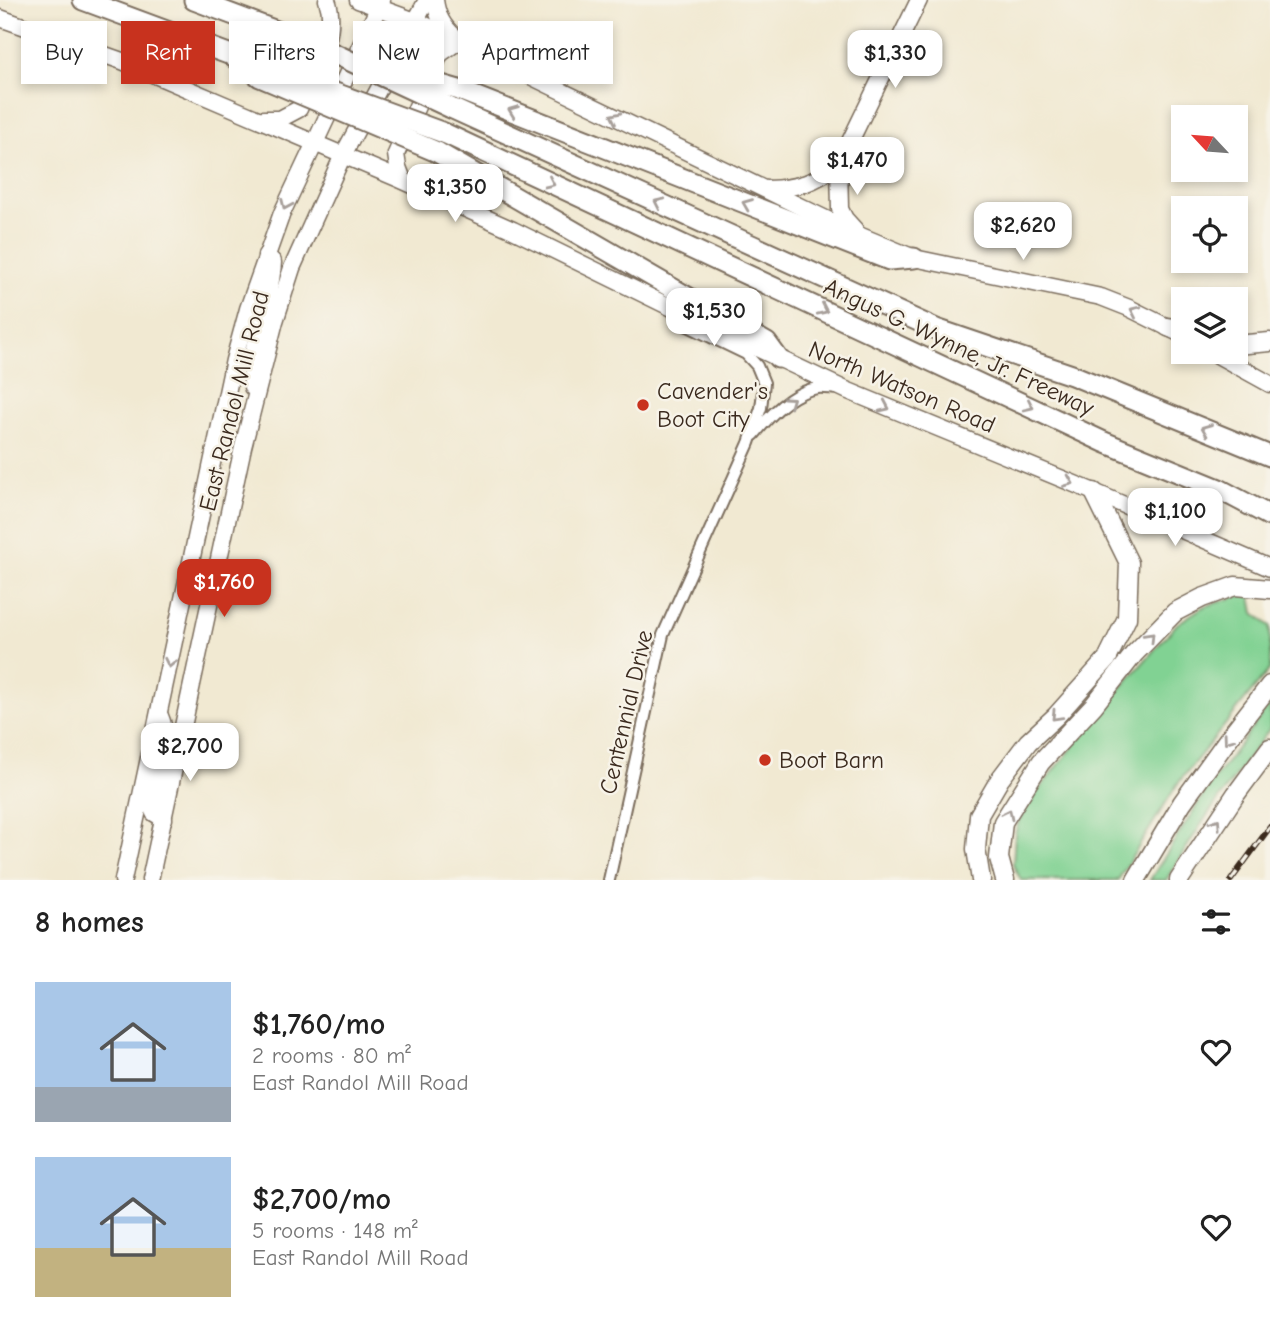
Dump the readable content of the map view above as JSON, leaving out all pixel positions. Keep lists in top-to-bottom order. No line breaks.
{"streets":{"highway":["Angus G. Wynne, Jr. Freeway"],"main road":["North Watson Road","East Randol Mill Road"],"street":["Centennial Drive"]},"crossings":[["North Watson Road","East Randol Mill Road"],["North Watson Road","Centennial Drive"]],"places":["Cavender's Boot City","Boot Barn"],"north":"top left","page":{"chip":["Buy","Rent","Filters","New","Apartment"],"price":["$1,330","$1,470","$1,350","$2,620","$1,530","$1,100","$1,760","$2,700"],"heading":"8 homes","list":[{"name":"$1,760/mo","note":"2 rooms · 80 m² · East Randol Mill Road"},{"name":"$2,700/mo","note":"5 rooms · 148 m² · East Randol Mill Road"}]}}
